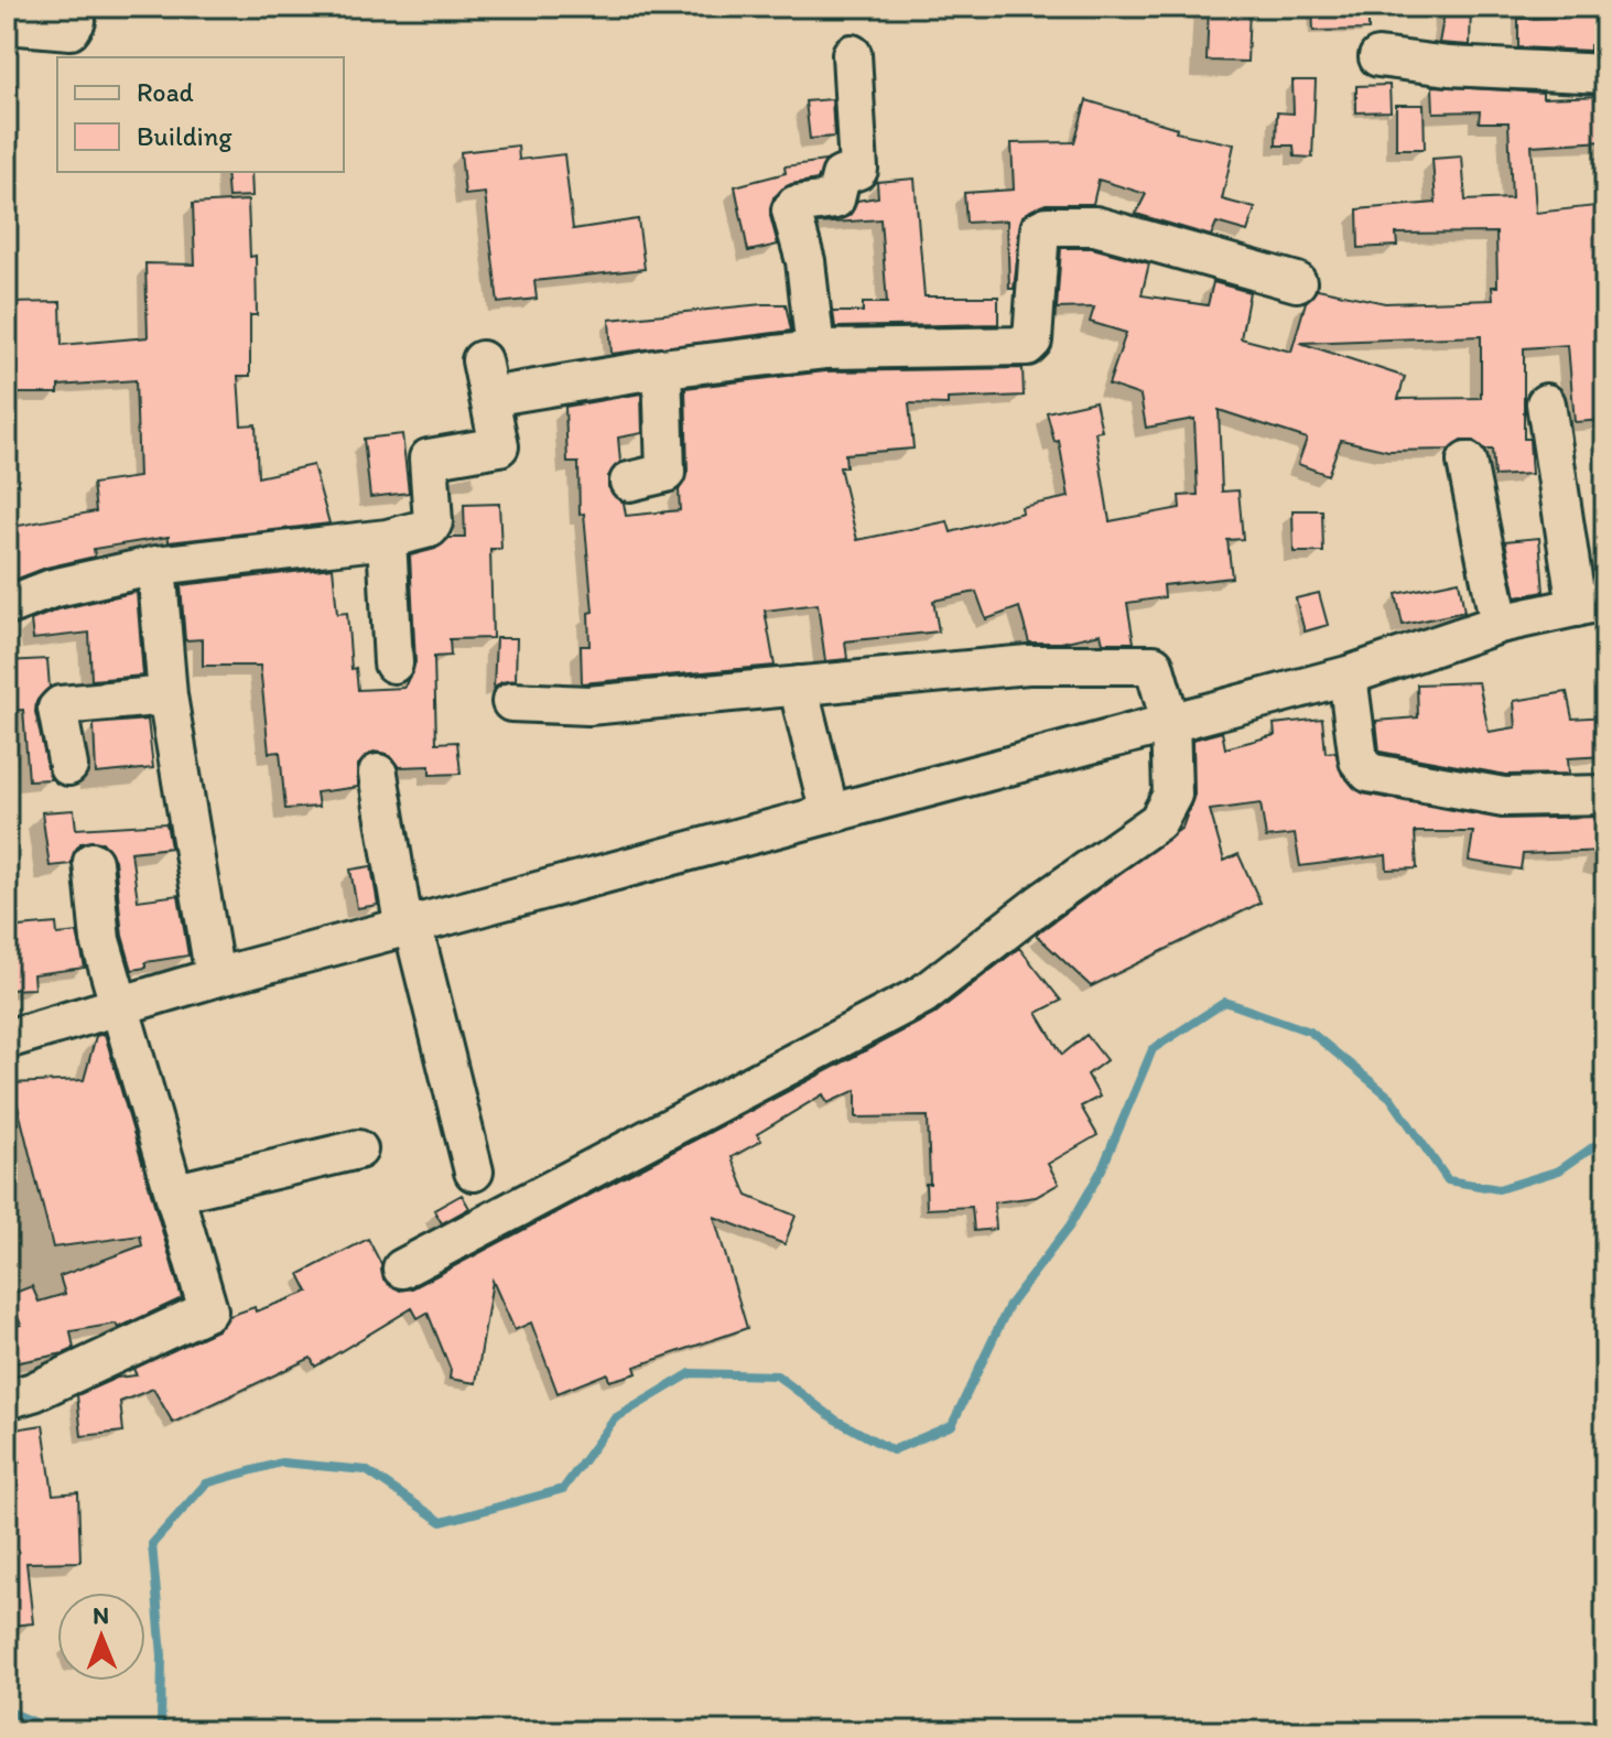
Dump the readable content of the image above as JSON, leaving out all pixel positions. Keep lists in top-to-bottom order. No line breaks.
{"legend":["Road","Building"],"north":"top"}
